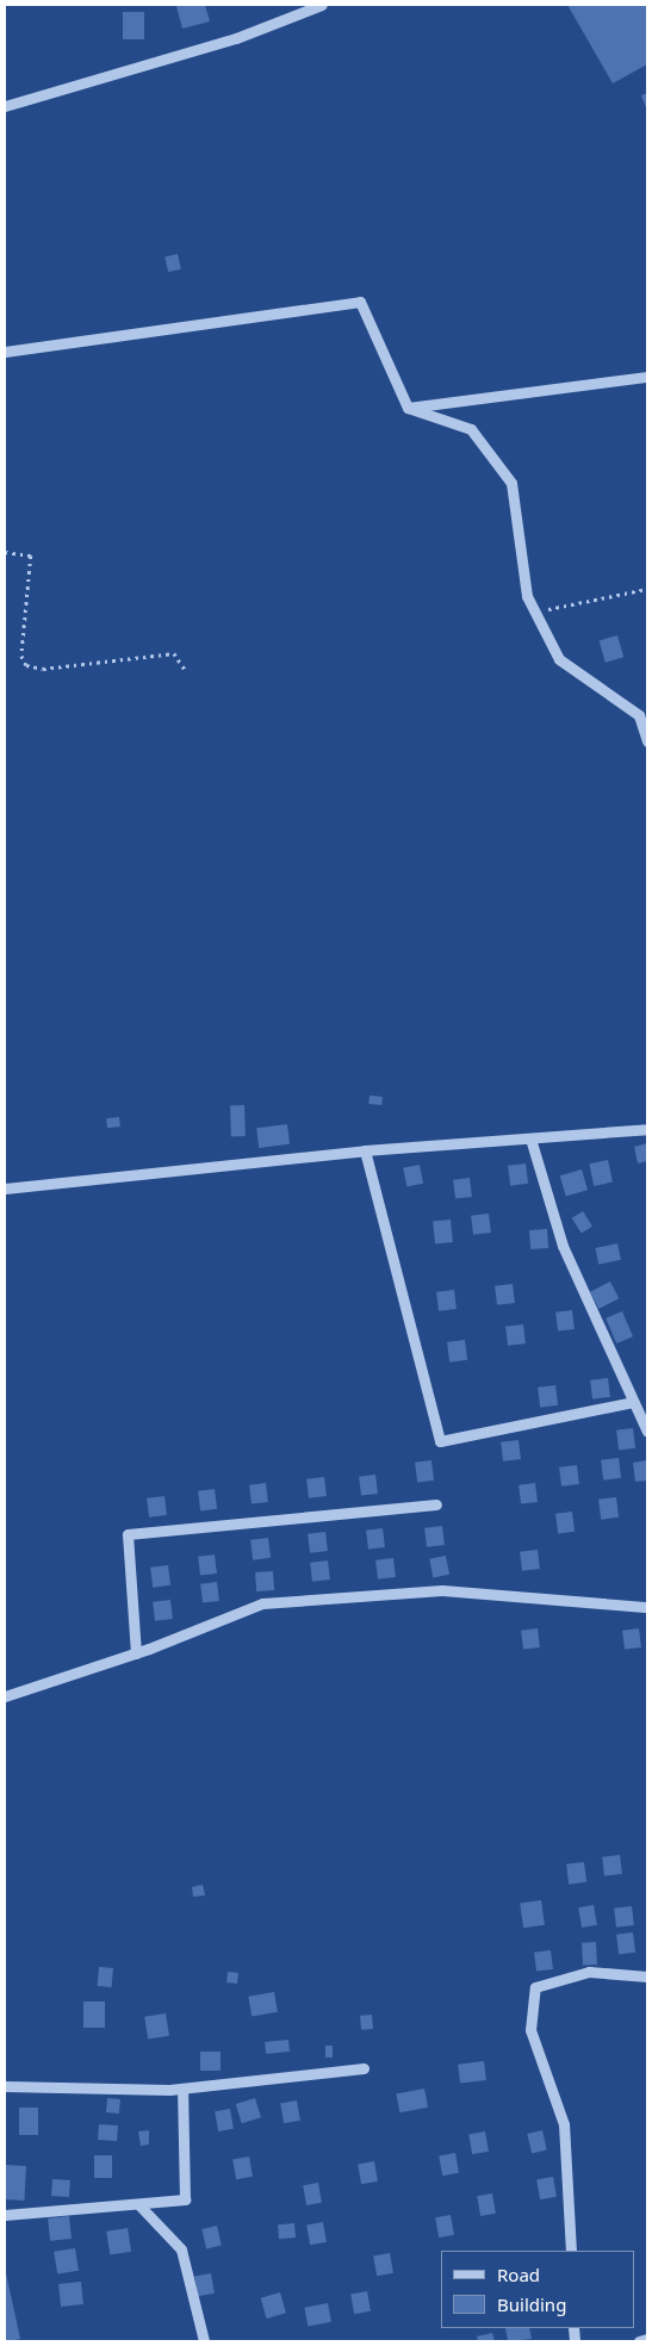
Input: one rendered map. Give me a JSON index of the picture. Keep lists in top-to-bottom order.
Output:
{
  "legend": ["Road", "Building"]
}
